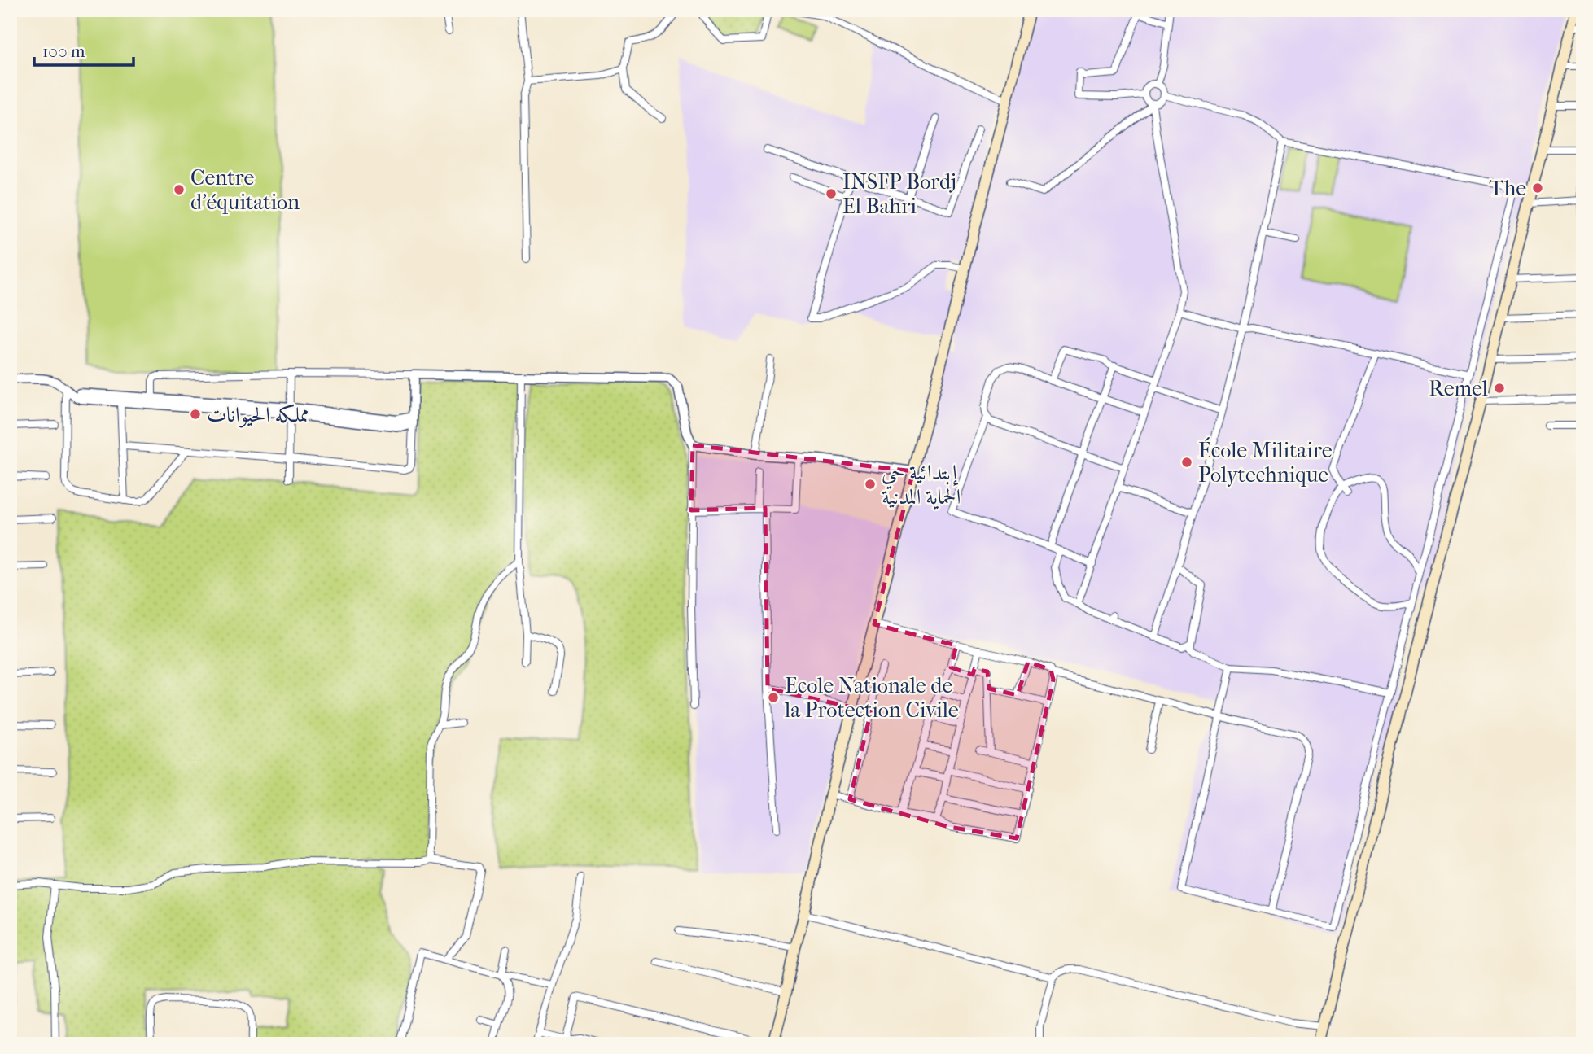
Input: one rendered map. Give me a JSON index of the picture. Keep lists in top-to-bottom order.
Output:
{
  "places": [
    "The",
    "Centre d'équitation",
    "INSFP Bordj El Bahri",
    "Remel",
    "مملكه الحيوانات",
    "École Militaire Polytechnique",
    "إبتدائية حي الحماية المدنية",
    "Ecole Nationale de la Protection Civile"
  ],
  "scale_bar": "100 m"
}
